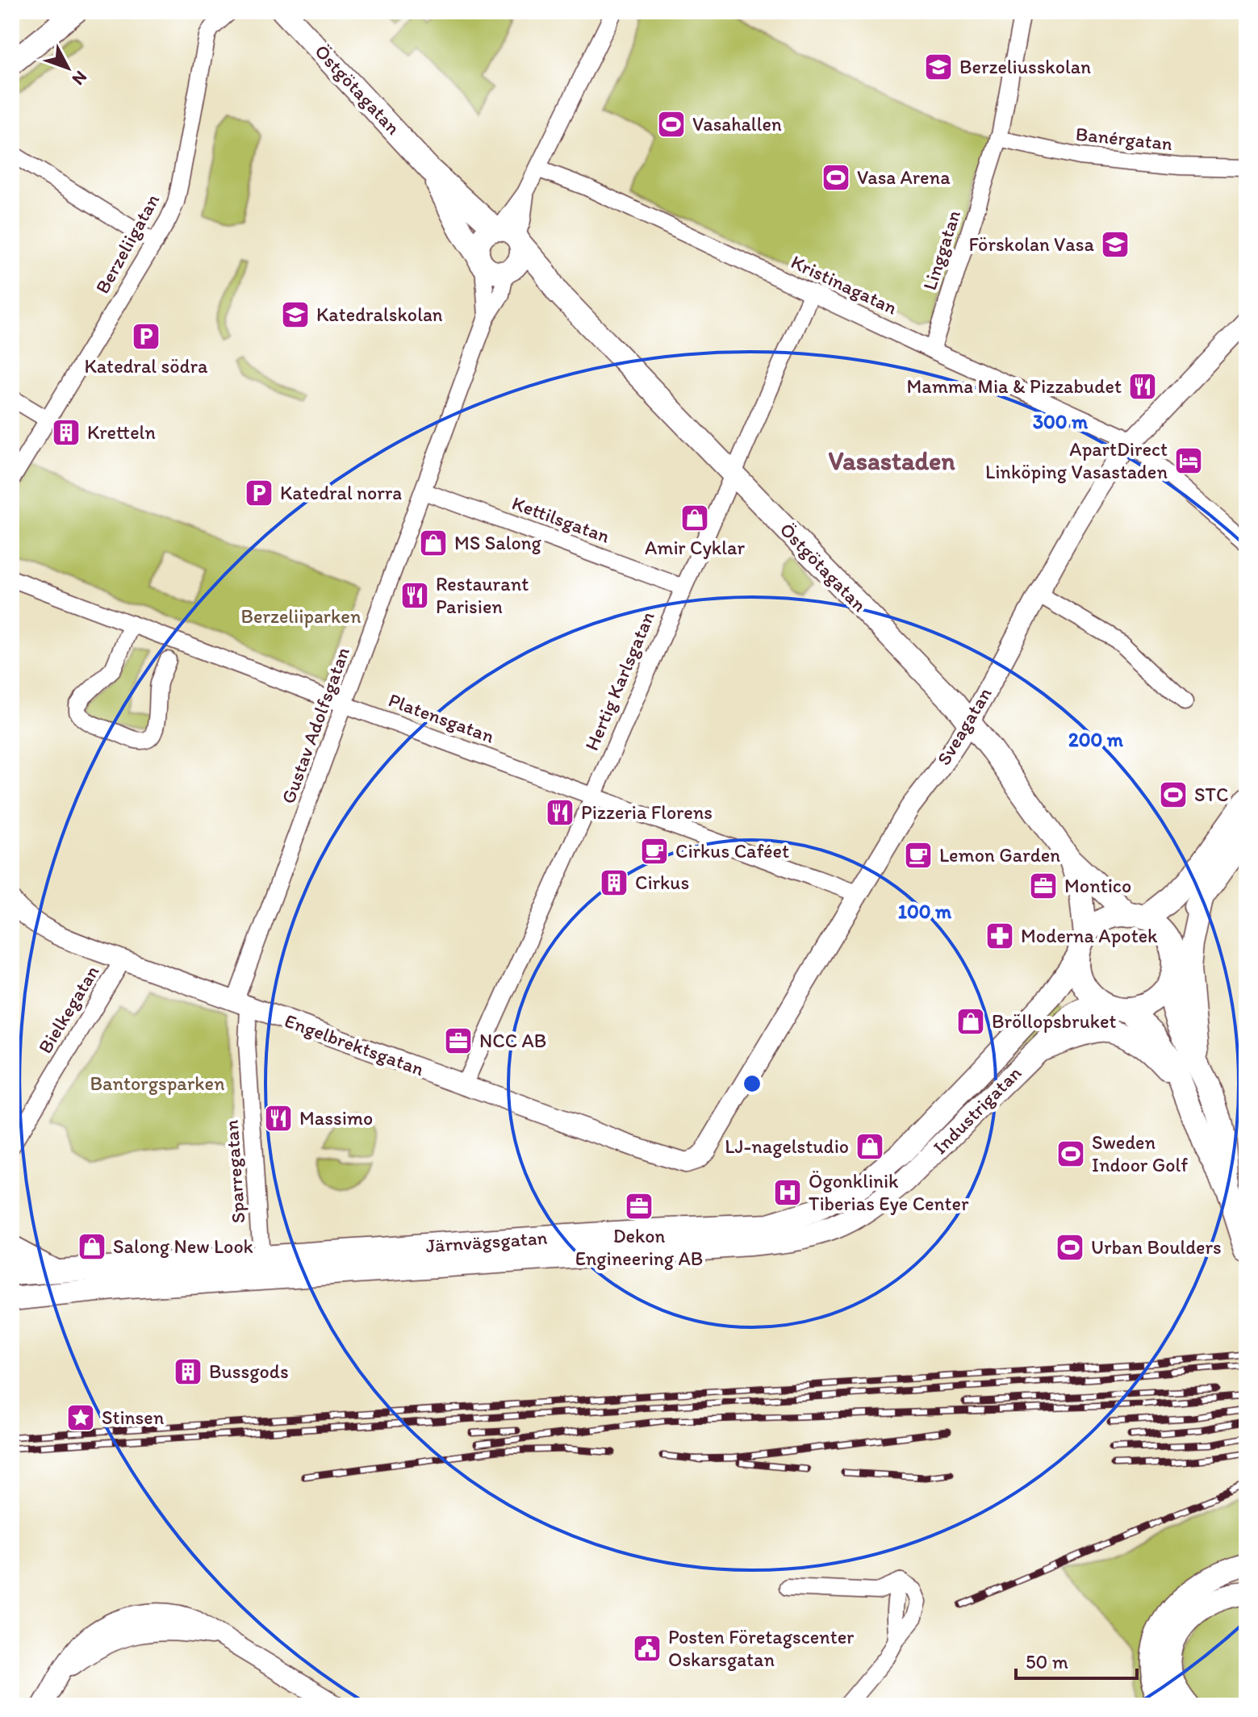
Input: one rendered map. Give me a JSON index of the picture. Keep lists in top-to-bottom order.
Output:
{
  "streets": {
    "main road": ["Östgötagatan", "Industrigatan", "Järnvägsgatan"],
    "street": [
      "Banérgatan",
      "Berzeliigatan",
      "Linggatan",
      "Kristinagatan",
      "Kettilsgatan",
      "Hertig Karlsgatan",
      "Platensgatan",
      "Gustav Adolfsgatan",
      "Sveagatan",
      "Bielkegatan",
      "Engelbrektsgatan",
      "Sparregatan"
    ]
  },
  "crossings": [
    ["Östgötagatan", "Hertig Karlsgatan"],
    ["Östgötagatan", "Gustav Adolfsgatan"],
    ["Östgötagatan", "Sveagatan"],
    ["Östgötagatan", "Industrigatan"],
    ["Banérgatan", "Linggatan"],
    ["Linggatan", "Kristinagatan"],
    ["Kristinagatan", "Hertig Karlsgatan"],
    ["Kristinagatan", "Sveagatan"],
    ["Kettilsgatan", "Hertig Karlsgatan"],
    ["Kettilsgatan", "Gustav Adolfsgatan"],
    ["Hertig Karlsgatan", "Platensgatan"],
    ["Hertig Karlsgatan", "Engelbrektsgatan"],
    ["Platensgatan", "Gustav Adolfsgatan"],
    ["Platensgatan", "Sveagatan"],
    ["Gustav Adolfsgatan", "Engelbrektsgatan"],
    ["Gustav Adolfsgatan", "Sparregatan"],
    ["Sveagatan", "Engelbrektsgatan"],
    ["Bielkegatan", "Engelbrektsgatan"],
    ["Engelbrektsgatan", "Sparregatan"],
    ["Industrigatan", "Järnvägsgatan"],
    ["Sparregatan", "Järnvägsgatan"]
  ],
  "districts": ["Vasastaden"],
  "parks": ["Berzeliiparken", "Bantorgsparken"],
  "places": {
    "school or university": ["Berzeliusskolan", "Förskolan Vasa", "Katedralskolan"],
    "sports": [
      "Vasahallen",
      "Vasa Arena",
      "STC",
      "Sweden Indoor Golf",
      "Urban Boulders"
    ],
    "parking": ["Katedral södra", "Katedral norra"],
    "restaurant": [
      "Mamma Mia & Pizzabudet",
      "Restaurant Parisien",
      "Pizzeria Florens",
      "Massimo"
    ],
    "building": ["Kretteln", "Cirkus", "Bussgods"],
    "hotel": ["ApartDirect Linköping Vasastaden"],
    "shop": [
      "Amir Cyklar",
      "MS Salong",
      "Bröllopsbruket",
      "LJ-nagelstudio",
      "Salong New Look"
    ],
    "cafe": ["Cirkus Caféet", "Lemon Garden"],
    "office": ["Montico", "NCC AB", "Dekon Engineering AB"],
    "pharmacy": ["Moderna Apotek"],
    "hospital": ["Ögonklinik Tiberias Eye Center"],
    "place": ["Stinsen"],
    "public building": ["Posten Företagscenter Oskarsgatan"]
  },
  "scale_bar": "50 m",
  "north": "bottom right",
  "rings": ["300 m", "200 m", "100 m"]
}
